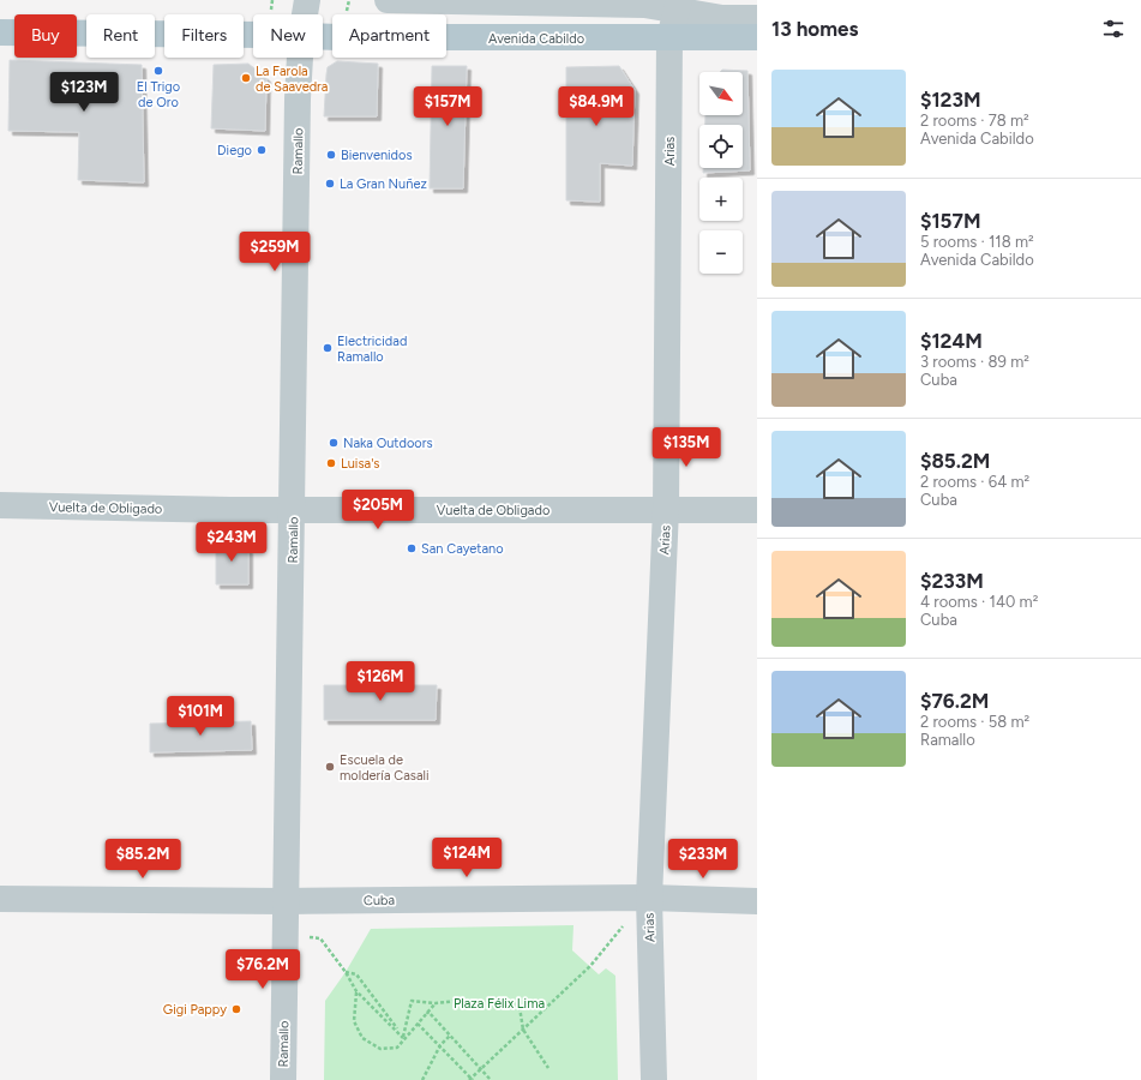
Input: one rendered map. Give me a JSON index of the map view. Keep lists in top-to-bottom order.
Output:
{
  "streets": {
    "main road": ["Avenida Cabildo"],
    "street": [
      "Ramallo",
      "Arias",
      "Vuelta de Obligado",
      "Cuba"
    ]
  },
  "crossings": [
    ["Avenida Cabildo", "Arias"],
    ["Ramallo", "Vuelta de Obligado"],
    ["Ramallo", "Cuba"],
    ["Arias", "Vuelta de Obligado"],
    ["Arias", "Cuba"]
  ],
  "parks": ["Plaza Félix Lima"],
  "places": [
    "El Trigo de Oro",
    "La Farola de Saavedra",
    "Diego",
    "Bienvenidos",
    "La Gran Nuñez",
    "Electricidad Ramallo",
    "Naka Outdoors",
    "Luisa's",
    "San Cayetano",
    "Escuela de moldería Casali",
    "Gigi Pappy"
  ],
  "north": "bottom right",
  "page": {
    "heading": "13 homes",
    "chip": [
      "Buy",
      "Rent",
      "Filters",
      "New",
      "Apartment"
    ],
    "list": [
      {
        "name": "$123M",
        "note": "2 rooms · 78 m² · Avenida Cabildo"
      },
      {
        "name": "$157M",
        "note": "5 rooms · 118 m² · Avenida Cabildo"
      },
      {
        "name": "$124M",
        "note": "3 rooms · 89 m² · Cuba"
      },
      {
        "name": "$85.2M",
        "note": "2 rooms · 64 m² · Cuba"
      },
      {
        "name": "$233M",
        "note": "4 rooms · 140 m² · Cuba"
      },
      {
        "name": "$76.2M",
        "note": "2 rooms · 58 m² · Ramallo"
      }
    ],
    "map_buttons": ["+", "−"],
    "price": [
      "$123M",
      "$157M",
      "$84.9M",
      "$259M",
      "$135M",
      "$205M",
      "$243M",
      "$126M",
      "$101M",
      "$124M",
      "$85.2M",
      "$233M",
      "$76.2M"
    ]
  }
}
